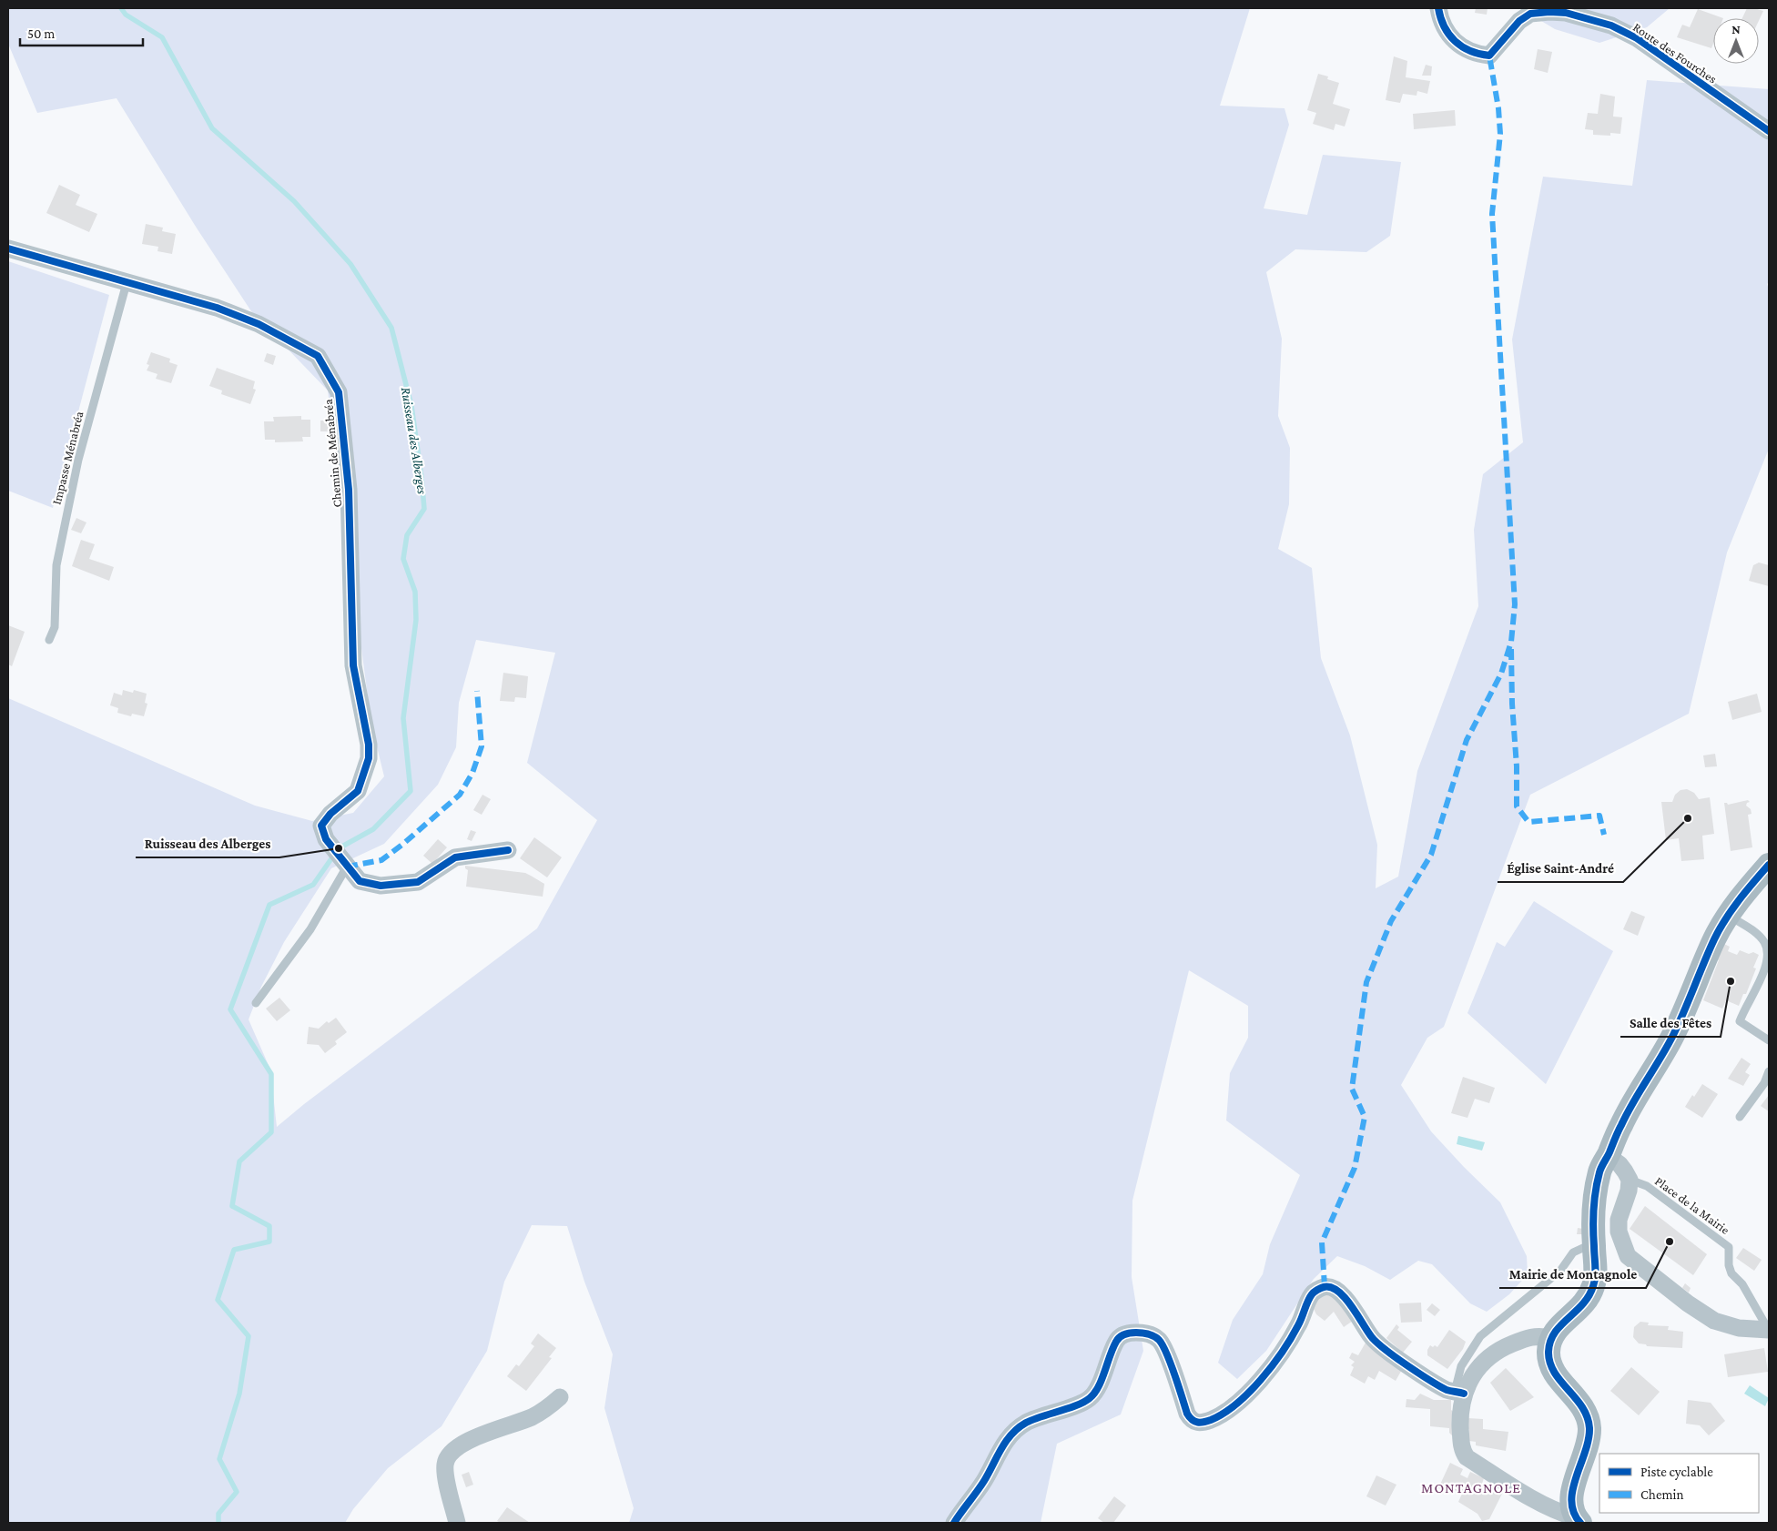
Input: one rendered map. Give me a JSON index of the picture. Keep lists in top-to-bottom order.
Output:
{
  "streets": {
    "street": ["Route des Fourches", "Chemin de Ménabréa"],
    "lane": ["Impasse Ménabréa", "Place de la Mairie"]
  },
  "crossings": [
    ["Chemin de Ménabréa", "Impasse Ménabréa"]
  ],
  "districts": ["MONTAGNOLE"],
  "water": ["Ruisseau des Alberges"],
  "places": [
    "Église Saint-André",
    "Ruisseau des Alberges",
    "Salle des Fêtes",
    "Mairie de Montagnole"
  ],
  "legend": ["Piste cyclable", "Chemin"],
  "scale_bar": "50 m",
  "north": "top"
}
